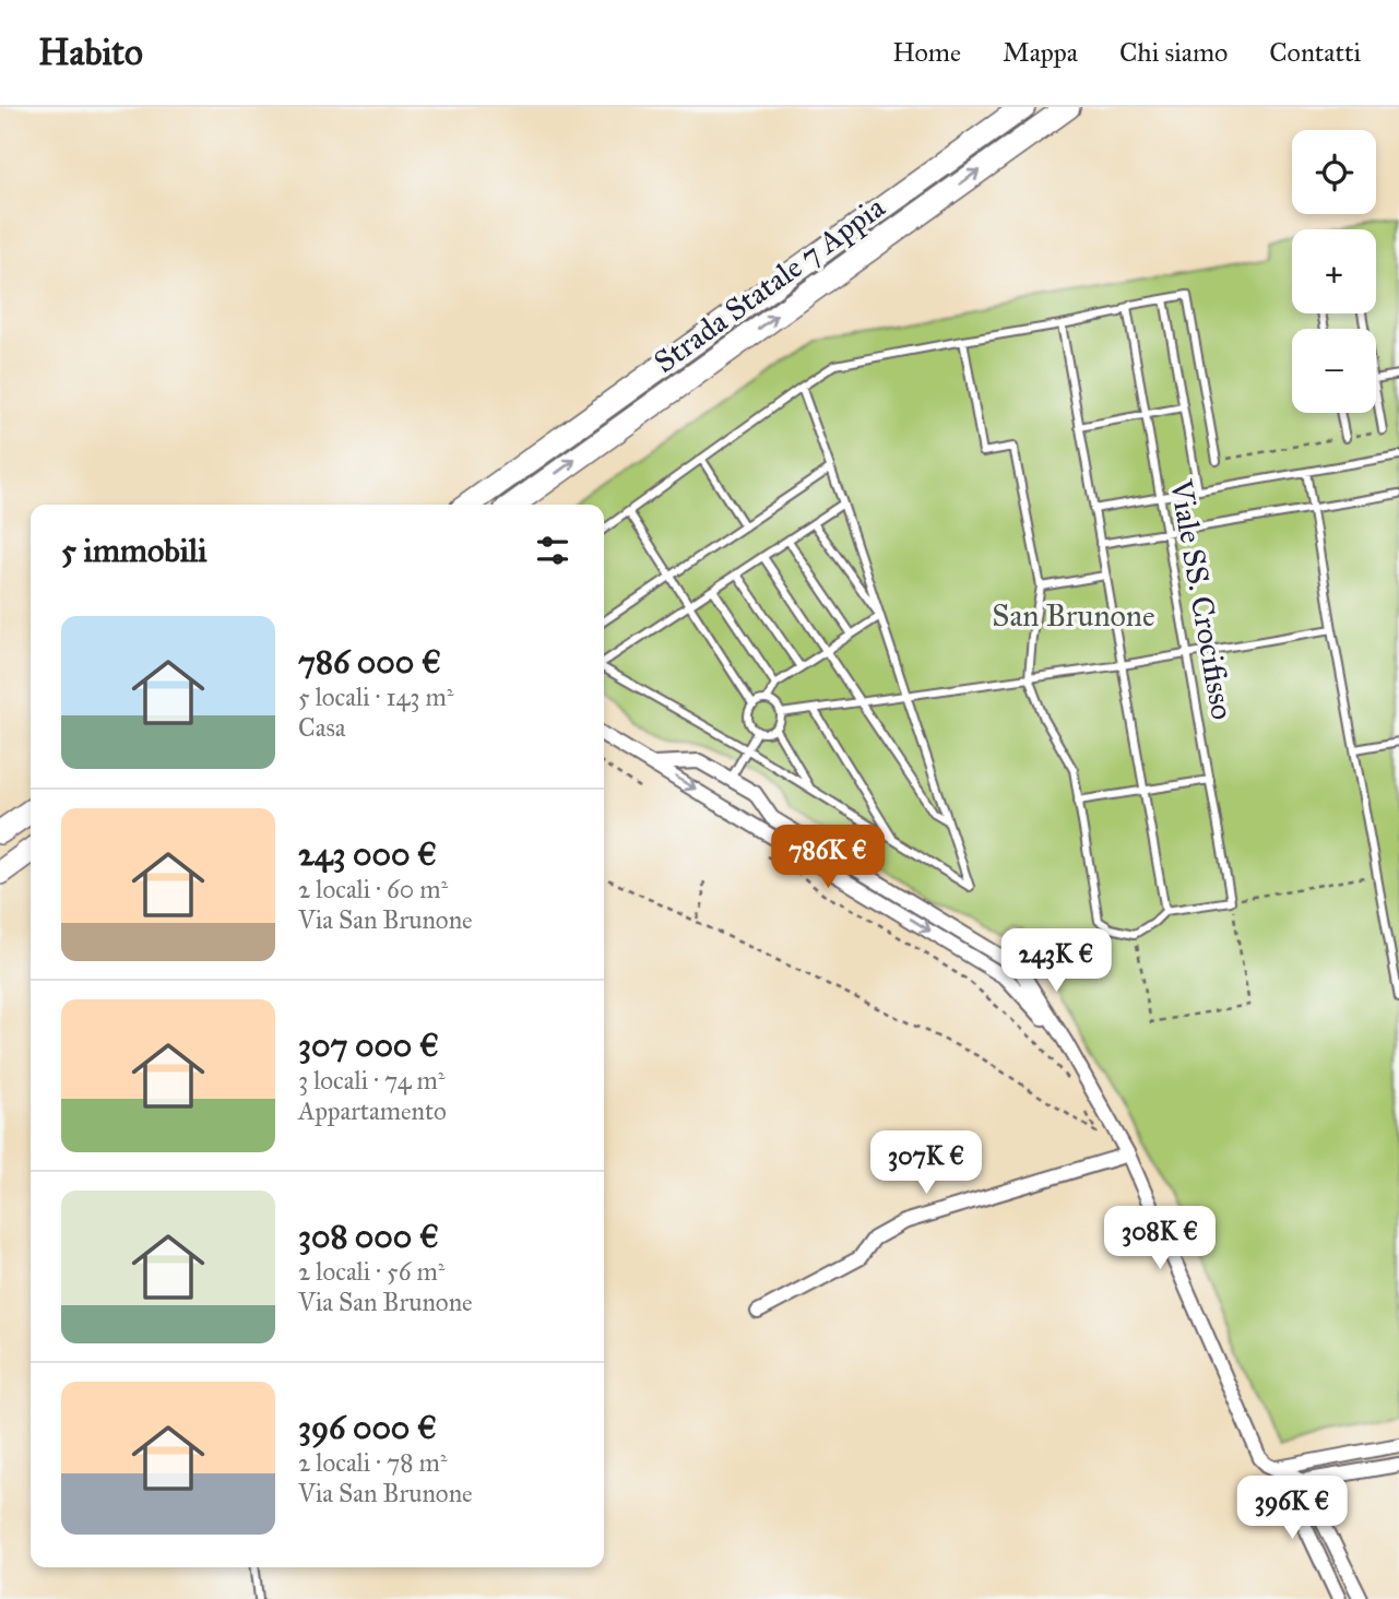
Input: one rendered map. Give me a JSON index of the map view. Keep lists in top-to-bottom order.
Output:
{
  "streets": {
    "highway": ["Strada Statale 7 Appia"],
    "lane": ["Viale SS. Crocifisso"]
  },
  "parks": ["San Brunone"],
  "page": {
    "header": "Habito",
    "nav": [
      "Home",
      "Mappa",
      "Chi siamo",
      "Contatti"
    ],
    "map_buttons": ["+", "−"],
    "heading": "5 immobili",
    "list": [
      {
        "name": "786 000 €",
        "note": "5 locali · 143 m² · Casa"
      },
      {
        "name": "243 000 €",
        "note": "2 locali · 60 m² · Via San Brunone"
      },
      {
        "name": "307 000 €",
        "note": "3 locali · 74 m² · Appartamento"
      },
      {
        "name": "308 000 €",
        "note": "2 locali · 56 m² · Via San Brunone"
      },
      {
        "name": "396 000 €",
        "note": "2 locali · 78 m² · Via San Brunone"
      }
    ],
    "price": [
      "786K €",
      "243K €",
      "307K €",
      "308K €",
      "396K €"
    ]
  }
}
